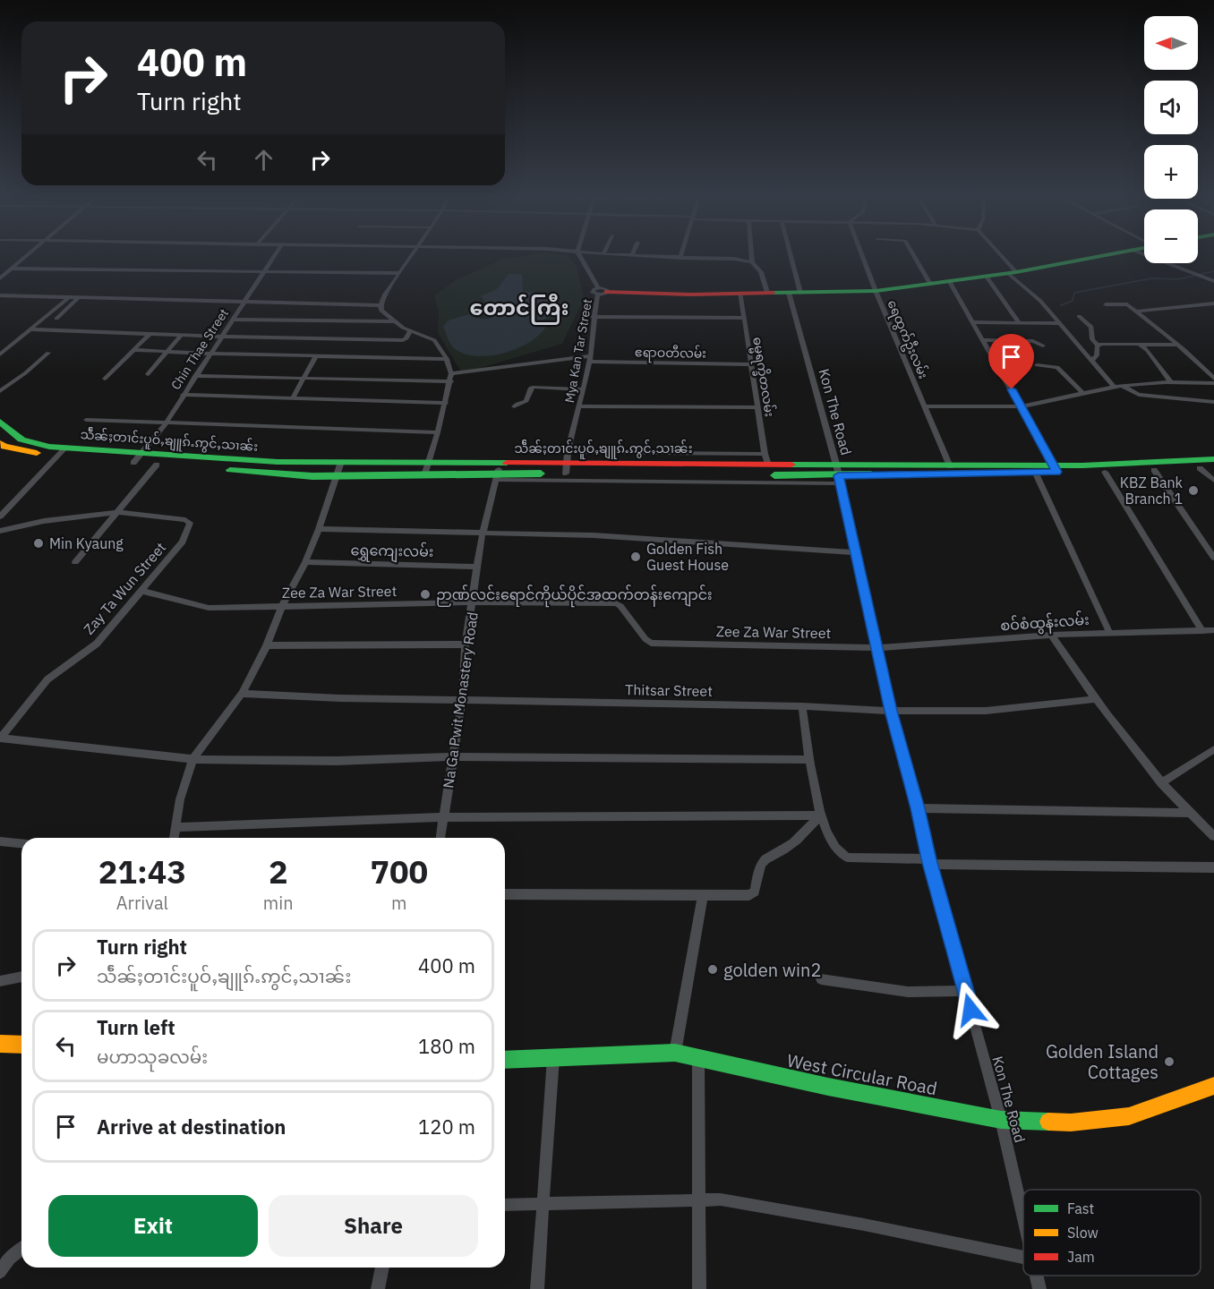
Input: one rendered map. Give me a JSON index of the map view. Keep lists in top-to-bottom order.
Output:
{
  "streets": {
    "main road": ["သဵႅၼ်ႈတၢင်းပူဝ်ႇၶျူၵ်ႉဢွင်ႇသၢၼ်း", "West Circular Road"],
    "street": [
      "ရေထွက်ဦးလမ်း",
      "Chin Thae Street",
      "Mya Kan Tar Street",
      "ဧရာဝတီလမ်း",
      "ဓမ္မရက္ခိတလမ်း",
      "Kon The Road",
      "ရွှေကျေးလမ်း",
      "Zay Ta Wun Street",
      "Zee Za War Street",
      "စဝ်စံထွန်းလမ်း",
      "Thitsar Street",
      "Na Ga Pwit Monastery Road"
    ]
  },
  "crossings": [
    ["ရေထွက်ဦးလမ်း", "သဵႅၼ်ႈတၢင်းပူဝ်ႇၶျူၵ်ႉဢွင်ႇသၢၼ်း"],
    ["Chin Thae Street", "သဵႅၼ်ႈတၢင်းပူဝ်ႇၶျူၵ်ႉဢွင်ႇသၢၼ်း"],
    ["Mya Kan Tar Street", "ဧရာဝတီလမ်း"],
    ["Mya Kan Tar Street", "သဵႅၼ်ႈတၢင်းပူဝ်ႇၶျူၵ်ႉဢွင်ႇသၢၼ်း"],
    ["ဧရာဝတီလမ်း", "ဓမ္မရက္ခိတလမ်း"],
    ["ဓမ္မရက္ခိတလမ်း", "သဵႅၼ်ႈတၢင်းပူဝ်ႇၶျူၵ်ႉဢွင်ႇသၢၼ်း"],
    ["Kon The Road", "သဵႅၼ်ႈတၢင်းပူဝ်ႇၶျူၵ်ႉဢွင်ႇသၢၼ်း"],
    ["Kon The Road", "Zee Za War Street"],
    ["Kon The Road", "စဝ်စံထွန်းလမ်း"],
    ["Kon The Road", "Thitsar Street"],
    ["Kon The Road", "West Circular Road"],
    ["သဵႅၼ်ႈတၢင်းပူဝ်ႇၶျူၵ်ႉဢွင်ႇသၢၼ်း", "Na Ga Pwit Monastery Road"],
    ["ရွှေကျေးလမ်း", "Na Ga Pwit Monastery Road"],
    ["Zay Ta Wun Street", "Zee Za War Street"],
    ["Zee Za War Street", "စဝ်စံထွန်းလမ်း"],
    ["Zee Za War Street", "Na Ga Pwit Monastery Road"],
    ["Thitsar Street", "Na Ga Pwit Monastery Road"]
  ],
  "districts": ["တောင်ကြီး"],
  "places": [
    "KBZ Bank Branch 1",
    "Min Kyaung",
    "Golden Fish Guest House",
    "ဉာဏ်လင်းရောင်ကိုယ်ပိုင်အထက်တန်း‌ကျောင်း",
    "golden win2",
    "Golden Island Cottages"
  ],
  "legend": ["Fast", "Slow", "Jam"],
  "north": "left",
  "page": {
    "map_buttons": ["+", "−"],
    "turn": ["400 m", "Turn right"],
    "eta": [
      "21:43",
      "Arrival",
      "2",
      "min",
      "700",
      "m"
    ],
    "list": [
      {
        "name": "Turn right",
        "note": "သဵႅၼ်ႈတၢင်းပူဝ်ႇၶျူၵ်ႉဢွင်ႇသၢၼ်း",
        "value": "400 m"
      },
      {
        "name": "Turn left",
        "note": "မဟာသုခလမ်း",
        "value": "180 m"
      },
      {
        "name": "Arrive at destination",
        "value": "120 m"
      }
    ],
    "buttons": ["Exit", "Share"]
  }
}
